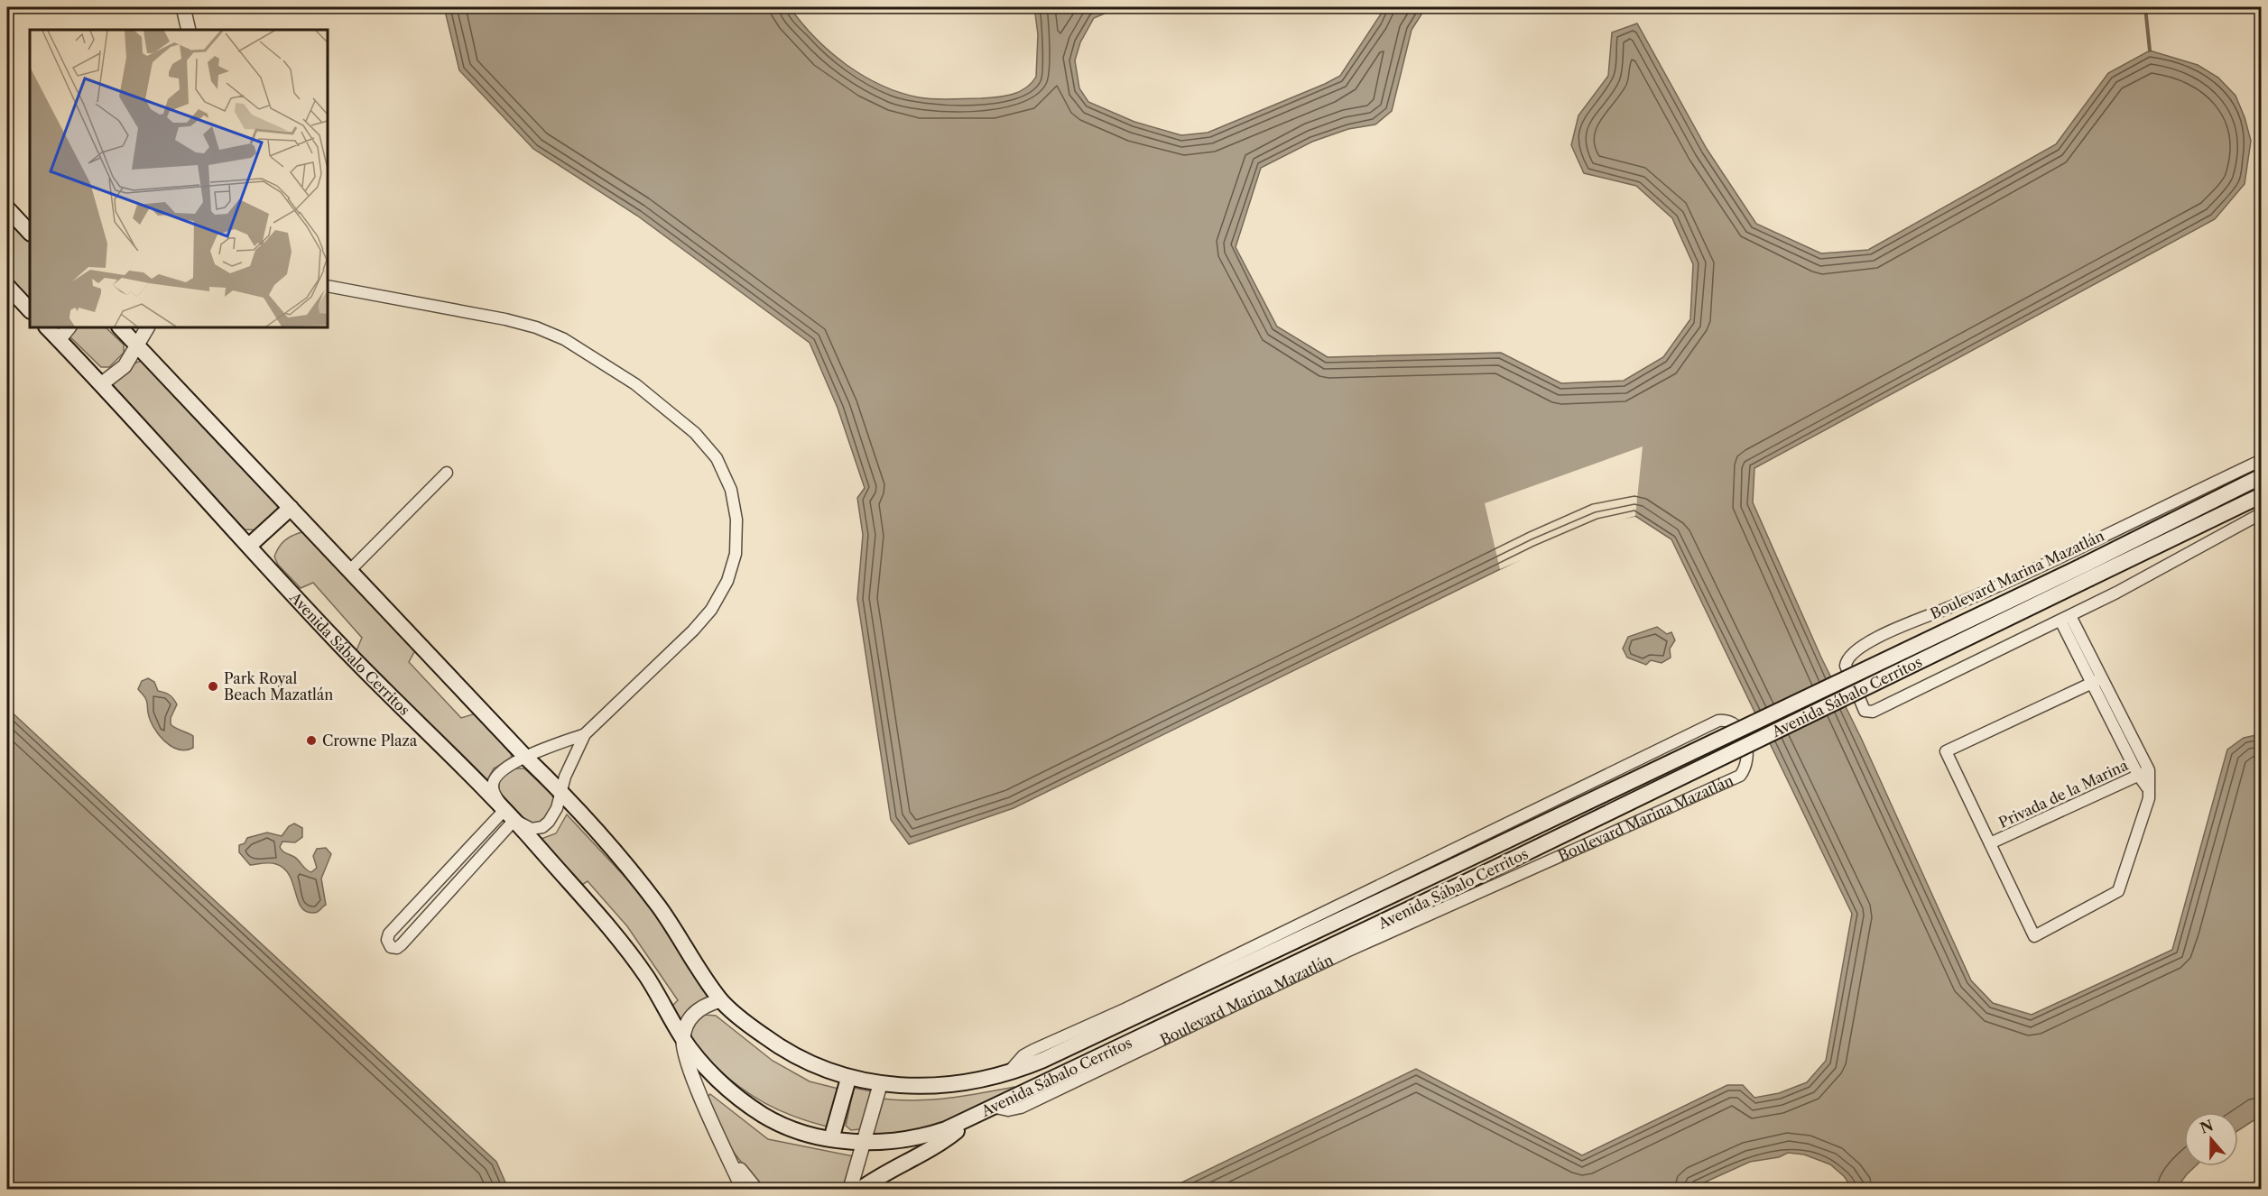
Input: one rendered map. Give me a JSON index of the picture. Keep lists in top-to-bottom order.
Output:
{
  "streets": {
    "main road": ["Boulevard Marina Mazatlán", "Avenida Sábalo Cerritos"],
    "street": ["Privada de la Marina"]
  },
  "crossings": [
    ["Boulevard Marina Mazatlán", "Avenida Sábalo Cerritos"]
  ],
  "places": ["Park Royal Beach Mazatlán", "Crowne Plaza"],
  "north": "top"
}
